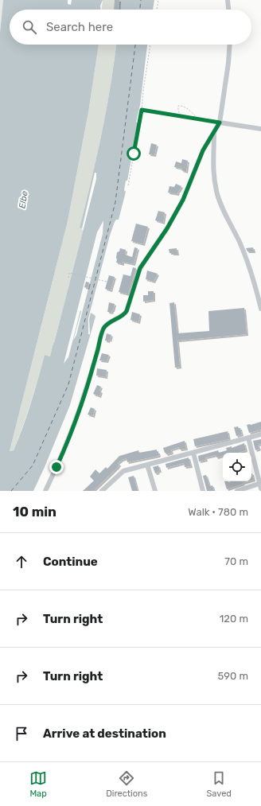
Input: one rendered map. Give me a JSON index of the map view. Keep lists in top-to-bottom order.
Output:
{
  "water": ["Elbe"],
  "page": {
    "search": "Search here",
    "heading": ["10 min", "Walk · 780 m"],
    "list": [
      ["Continue", "70 m"],
      ["Turn right", "120 m"],
      ["Turn right", "590 m"],
      "Arrive at destination"
    ],
    "nav": ["Map", "Directions", "Saved"]
  }
}
